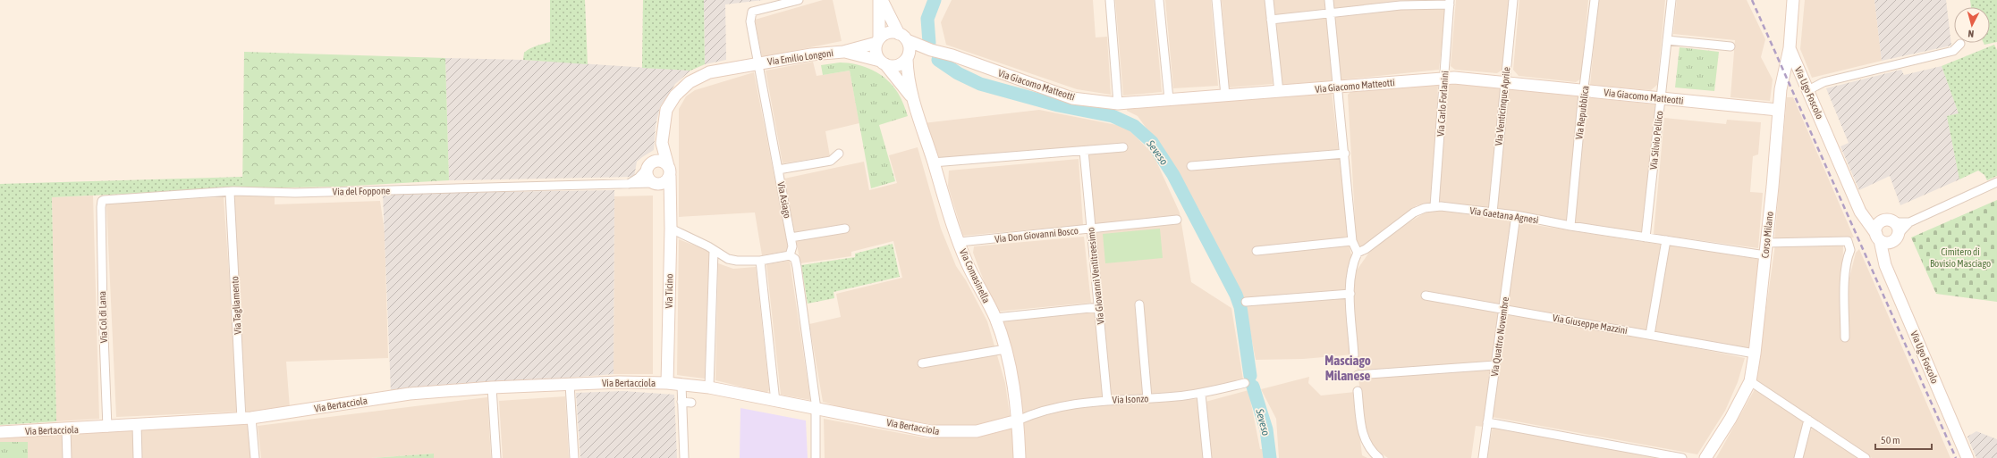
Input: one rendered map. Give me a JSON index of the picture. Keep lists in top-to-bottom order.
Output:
{
  "streets": {
    "street": [
      "Via Emilio Longoni",
      "Via Giacomo Matteotti",
      "Via Ugo Foscolo",
      "Via Carlo Forlanini",
      "Via Venticinque Aprile",
      "Via Repubblica",
      "Via Silvio Pellico",
      "Via del Foppone",
      "Via Asiago",
      "Via Gaetana Agnesi",
      "Via Don Giovanni Bosco",
      "Corso Milano",
      "Via Comasinella",
      "Via Giovanni Ventitreesimo",
      "Via Ticino",
      "Via Tagliamento",
      "Via Col di Lana",
      "Via Giuseppe Mazzini",
      "Via Quattro Novembre",
      "Via Bertacciola",
      "Via Isonzo"
    ]
  },
  "crossings": [
    ["Via Emilio Longoni", "Via Giacomo Matteotti"],
    ["Via Emilio Longoni", "Via Asiago"],
    ["Via Emilio Longoni", "Via Comasinella"],
    ["Via Emilio Longoni", "Via Ticino"],
    ["Via Giacomo Matteotti", "Via Carlo Forlanini"],
    ["Via Giacomo Matteotti", "Via Venticinque Aprile"],
    ["Via Giacomo Matteotti", "Via Repubblica"],
    ["Via Giacomo Matteotti", "Via Silvio Pellico"],
    ["Via Giacomo Matteotti", "Corso Milano"],
    ["Via Giacomo Matteotti", "Via Comasinella"],
    ["Via Ugo Foscolo", "Corso Milano"],
    ["Via Carlo Forlanini", "Via Gaetana Agnesi"],
    ["Via Venticinque Aprile", "Via Gaetana Agnesi"],
    ["Via Repubblica", "Via Gaetana Agnesi"],
    ["Via Silvio Pellico", "Via Gaetana Agnesi"],
    ["Via del Foppone", "Via Ticino"],
    ["Via del Foppone", "Via Tagliamento"],
    ["Via del Foppone", "Via Col di Lana"],
    ["Via Asiago", "Via Ticino"],
    ["Via Gaetana Agnesi", "Corso Milano"],
    ["Via Gaetana Agnesi", "Via Quattro Novembre"],
    ["Via Don Giovanni Bosco", "Via Comasinella"],
    ["Via Don Giovanni Bosco", "Via Giovanni Ventitreesimo"],
    ["Corso Milano", "Via Giuseppe Mazzini"],
    ["Via Comasinella", "Via Bertacciola"],
    ["Via Comasinella", "Via Isonzo"],
    ["Via Giovanni Ventitreesimo", "Via Isonzo"],
    ["Via Ticino", "Via Bertacciola"],
    ["Via Tagliamento", "Via Bertacciola"],
    ["Via Col di Lana", "Via Bertacciola"],
    ["Via Giuseppe Mazzini", "Via Quattro Novembre"],
    ["Via Bertacciola", "Via Isonzo"]
  ],
  "districts": ["Masciago Milanese"],
  "water": ["Seveso"],
  "parks": ["Cimitero di Bovisio Masciago"],
  "scale_bar": "50 m",
  "north": "bottom"
}
